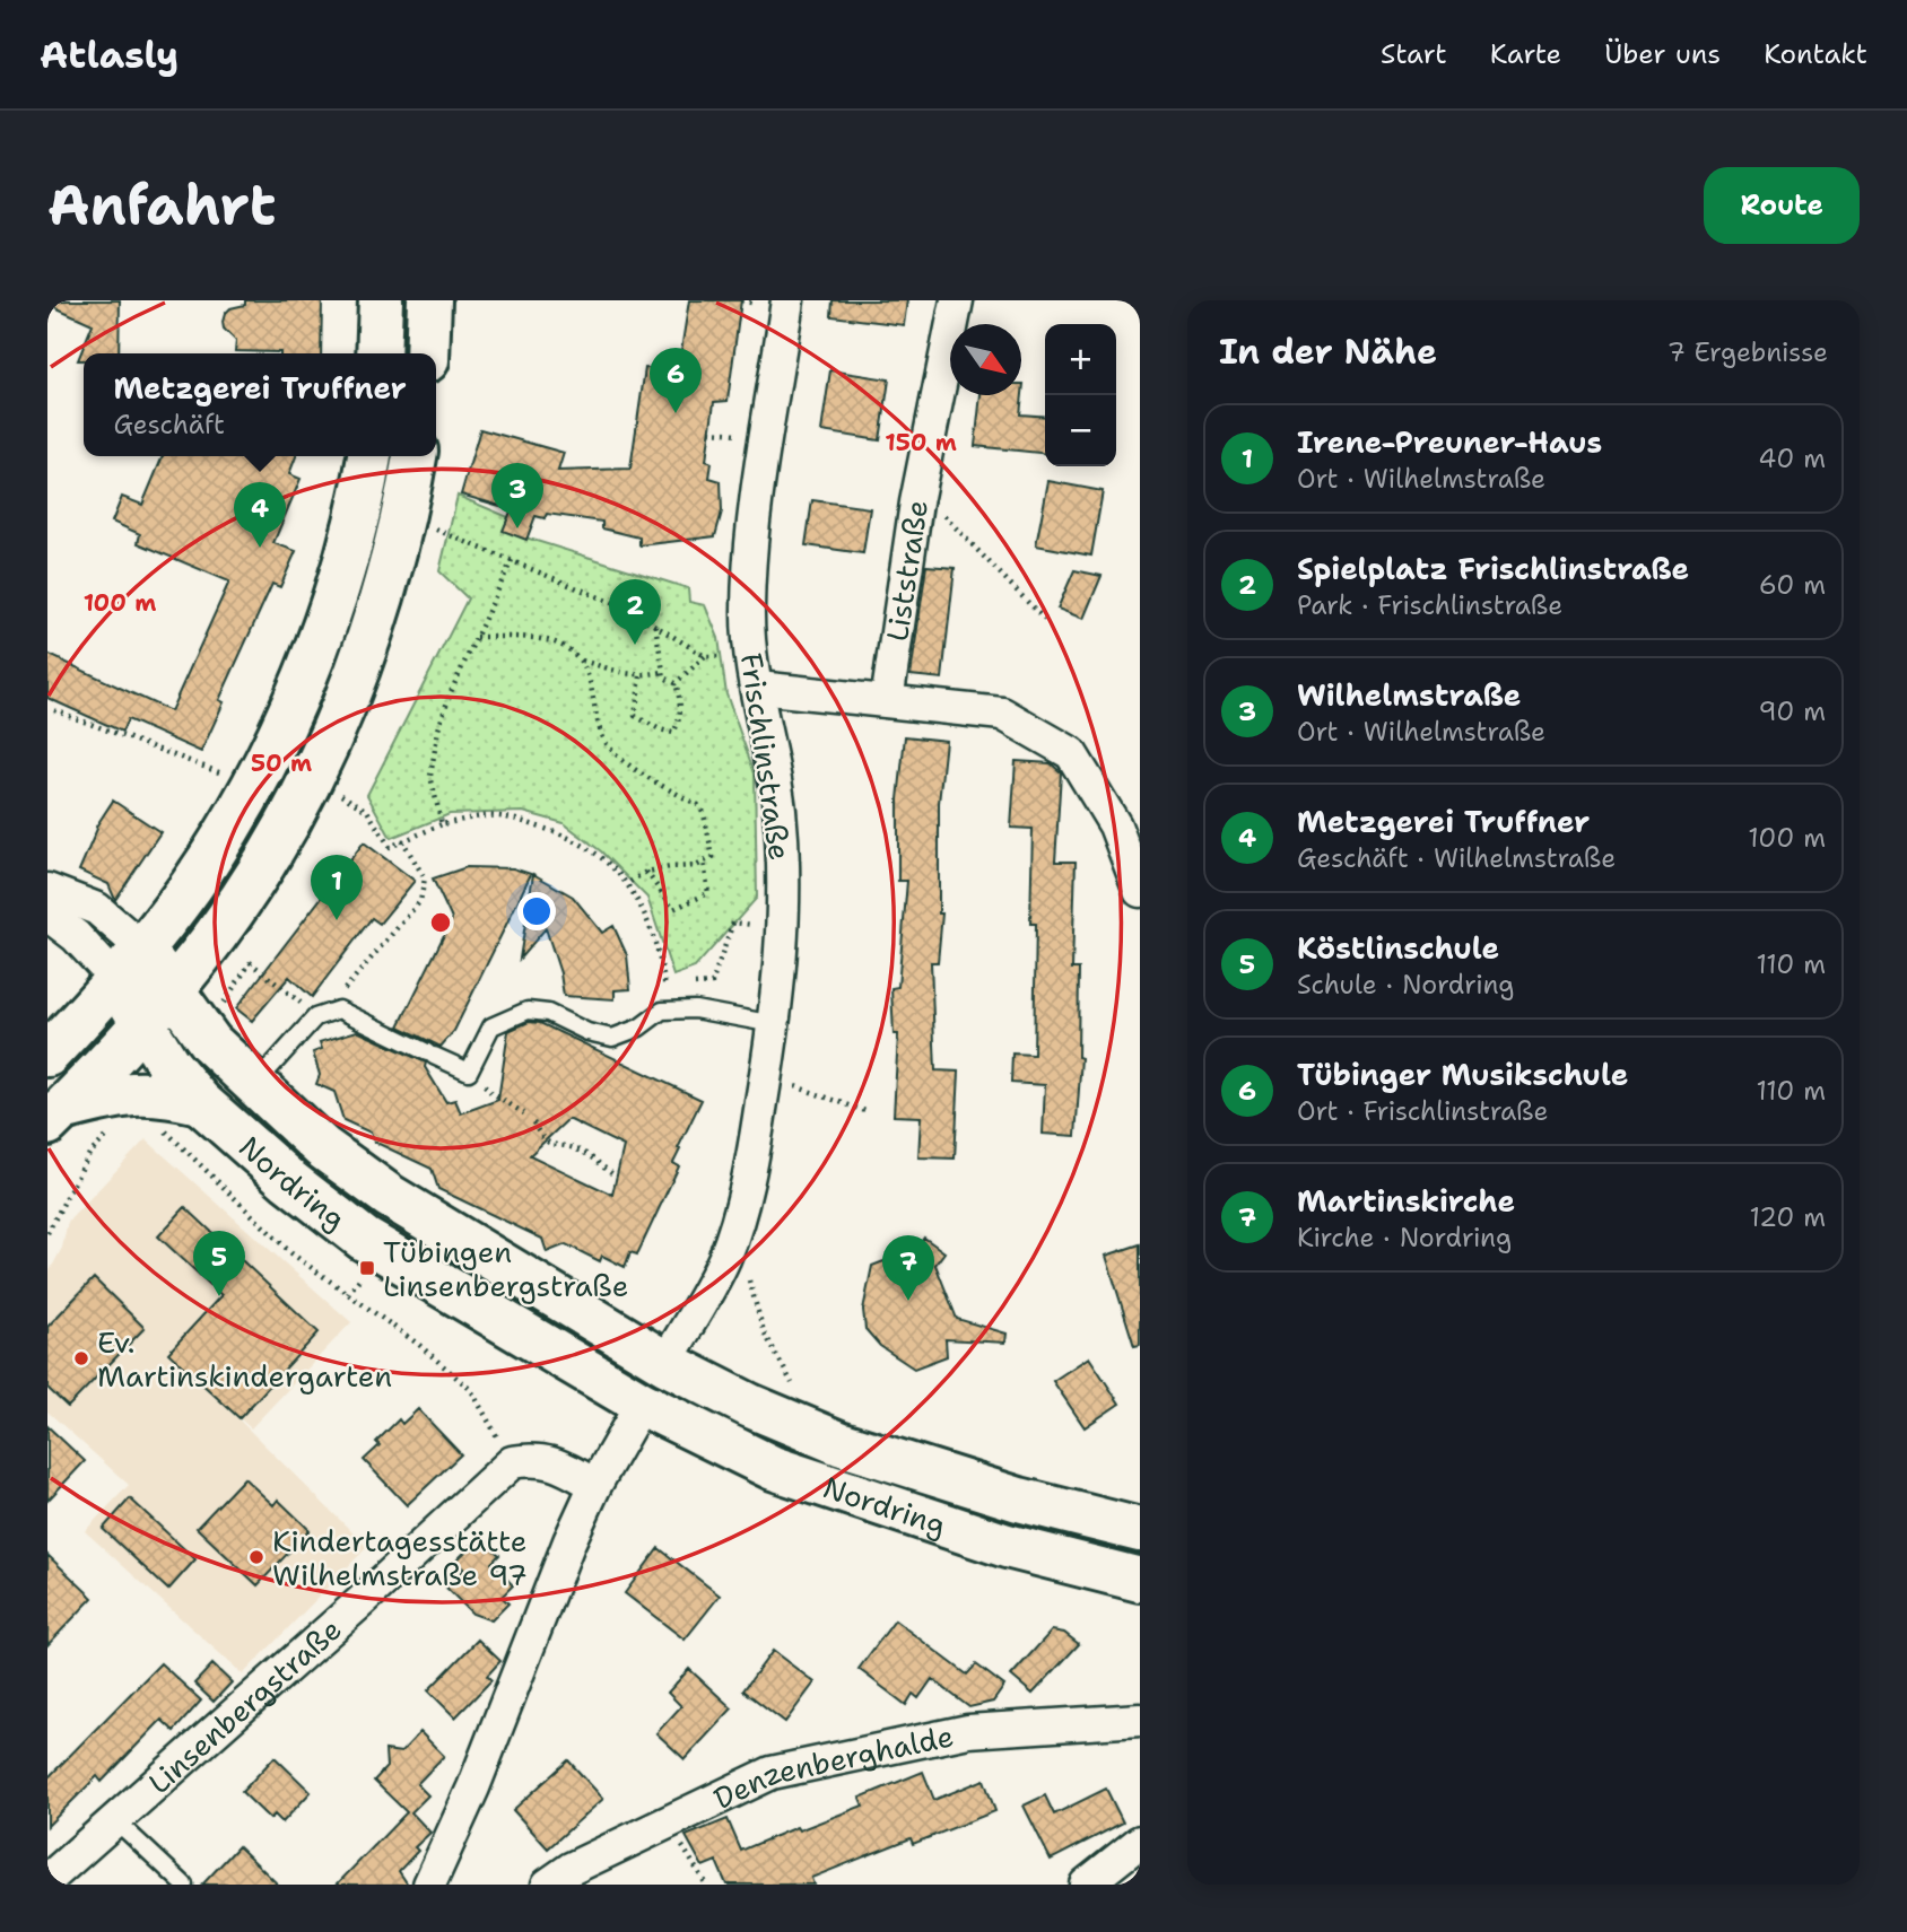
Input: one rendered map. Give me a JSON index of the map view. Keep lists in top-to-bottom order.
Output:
{
  "streets": {
    "street": [
      "Liststraße",
      "Frischlinstraße",
      "Nordring",
      "Linsenbergstraße",
      "Denzenberghalde"
    ]
  },
  "crossings": [
    ["Frischlinstraße", "Nordring"]
  ],
  "places": {
    "transit": ["Tübingen Linsenbergstraße"],
    "other": ["Ev. Martinskindergarten", "Kindertagesstätte Wilhelmstraße 97"]
  },
  "north": "bottom right",
  "page": {
    "header": "Atlasly",
    "nav": [
      "Start",
      "Karte",
      "Über uns",
      "Kontakt"
    ],
    "buttons": "Route",
    "title": "Anfahrt",
    "heading": ["In der Nähe", "7 Ergebnisse"],
    "map_buttons": ["+", "−"],
    "pins": [
      "6",
      "3",
      "4",
      "2",
      "1",
      "5",
      "7"
    ],
    "popup": ["Metzgerei Truffner", "Geschäft"],
    "list": [
      {
        "mark": "1",
        "name": "Irene-Preuner-Haus",
        "note": "Ort · Wilhelmstraße",
        "value": "40 m"
      },
      {
        "mark": "2",
        "name": "Spielplatz Frischlinstraße",
        "note": "Park · Frischlinstraße",
        "value": "60 m"
      },
      {
        "mark": "3",
        "name": "Wilhelmstraße",
        "note": "Ort · Wilhelmstraße",
        "value": "90 m"
      },
      {
        "mark": "4",
        "name": "Metzgerei Truffner",
        "note": "Geschäft · Wilhelmstraße",
        "value": "100 m"
      },
      {
        "mark": "5",
        "name": "Köstlinschule",
        "note": "Schule · Nordring",
        "value": "110 m"
      },
      {
        "mark": "6",
        "name": "Tübinger Musikschule",
        "note": "Ort · Frischlinstraße",
        "value": "110 m"
      },
      {
        "mark": "7",
        "name": "Martinskirche",
        "note": "Kirche · Nordring",
        "value": "120 m"
      }
    ]
  },
  "rings": ["150 m", "100 m", "50 m"]
}
